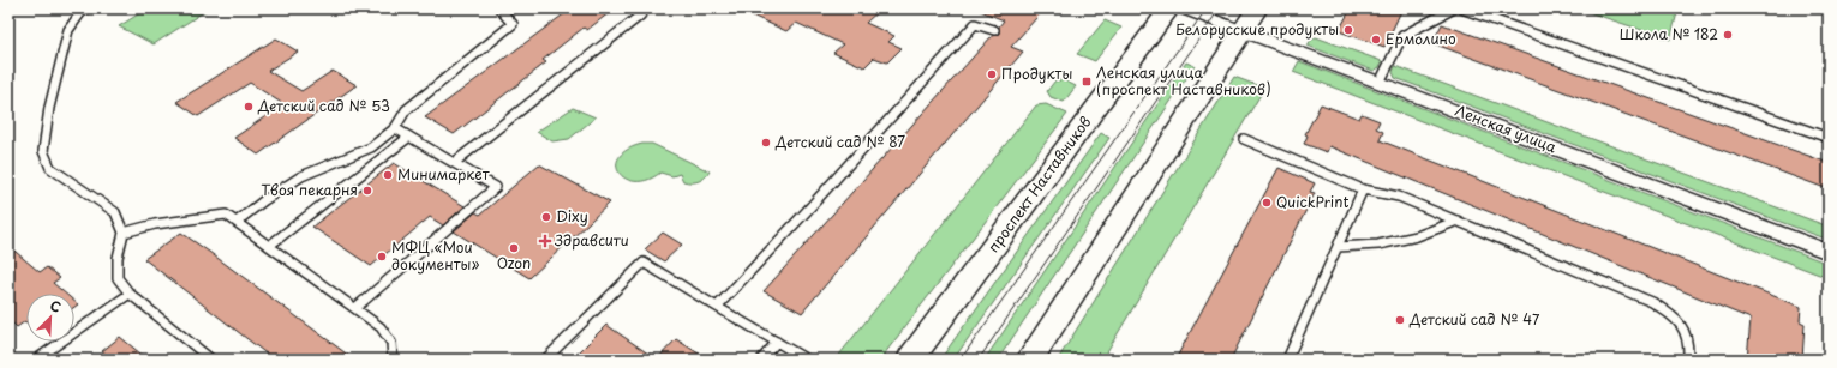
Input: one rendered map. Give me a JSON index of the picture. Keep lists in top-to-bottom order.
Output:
{
  "streets": {
    "main road": ["проспект Наставников"],
    "street": ["Ленская улица"]
  },
  "places": {
    "other": [
      "Белорусские продукты",
      "Школа № 182",
      "Ермолино",
      "Продукты",
      "Детский сад № 53",
      "Детский сад № 87",
      "Минимаркет",
      "Твоя пекарня",
      "QuickPrint",
      "Dixy",
      "Ozon",
      "МФЦ «Мои документы»",
      "Детский сад № 47"
    ],
    "transit": ["Ленская улица (проспект Наставников)"],
    "health": ["Здравсити"]
  },
  "north": "top right"
}
